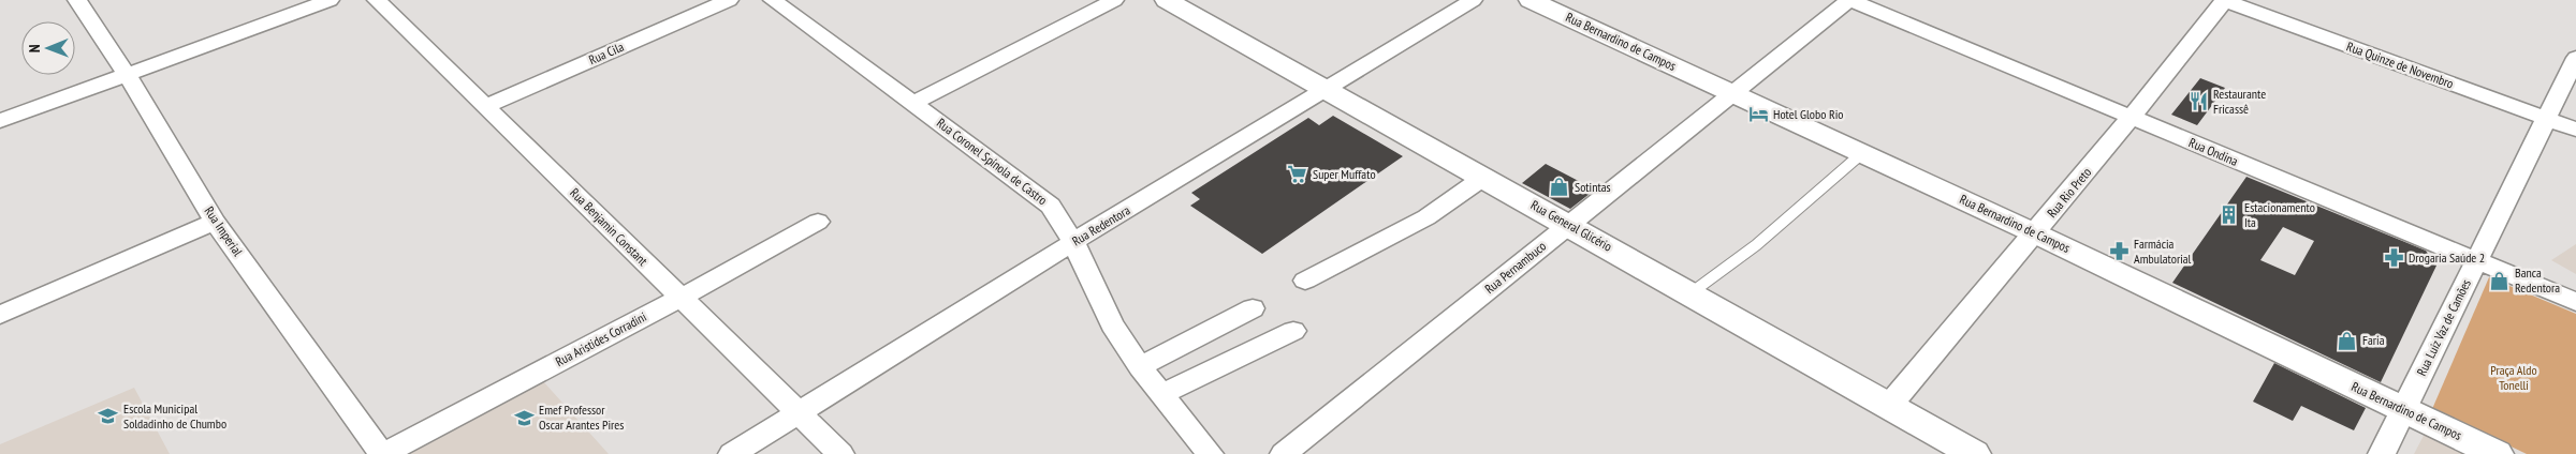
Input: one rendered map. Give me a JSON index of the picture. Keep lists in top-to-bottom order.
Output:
{
  "streets": {
    "street": [
      "Rua Bernardino de Campos",
      "Rua Cila",
      "Rua Quinze de Novembro",
      "Rua Ondina",
      "Rua Coronel Spínola de Castro",
      "Rua Rio Preto",
      "Rua Redentora",
      "Rua General Glicério",
      "Rua Benjamin Constant",
      "Rua Imperial",
      "Rua Pernambuco",
      "Rua Luiz Vaz de Camões",
      "Rua Aristides Corradini"
    ]
  },
  "crossings": [
    ["Rua Bernardino de Campos", "Rua Rio Preto"],
    ["Rua Bernardino de Campos", "Rua Pernambuco"],
    ["Rua Bernardino de Campos", "Rua Luiz Vaz de Camões"],
    ["Rua Cila", "Rua Benjamin Constant"],
    ["Rua Quinze de Novembro", "Rua Rio Preto"],
    ["Rua Quinze de Novembro", "Rua Luiz Vaz de Camões"],
    ["Rua Ondina", "Rua Rio Preto"],
    ["Rua Ondina", "Rua Pernambuco"],
    ["Rua Ondina", "Rua Luiz Vaz de Camões"],
    ["Rua Coronel Spínola de Castro", "Rua Redentora"],
    ["Rua Rio Preto", "Rua General Glicério"],
    ["Rua Redentora", "Rua General Glicério"],
    ["Rua Redentora", "Rua Benjamin Constant"],
    ["Rua General Glicério", "Rua Pernambuco"],
    ["Rua Benjamin Constant", "Rua Aristides Corradini"],
    ["Rua Imperial", "Rua Aristides Corradini"]
  ],
  "parks": ["Praça Aldo Tonelli"],
  "places": {
    "restaurant": ["Restaurante Fricassê"],
    "hotel": ["Hotel Globo Rio"],
    "supermarket": ["Super Muffato"],
    "shop": ["Sotintas", "Banca Redentora", "Faria"],
    "building": ["Estacionamento Ita"],
    "pharmacy": ["Farmácia Ambulatorial", "Drogaria Saúde 2"],
    "school or university": ["Escola Municipal Soldadinho de Chumbo", "Emef Professor Oscar Arantes Pires"]
  },
  "north": "left"
}
